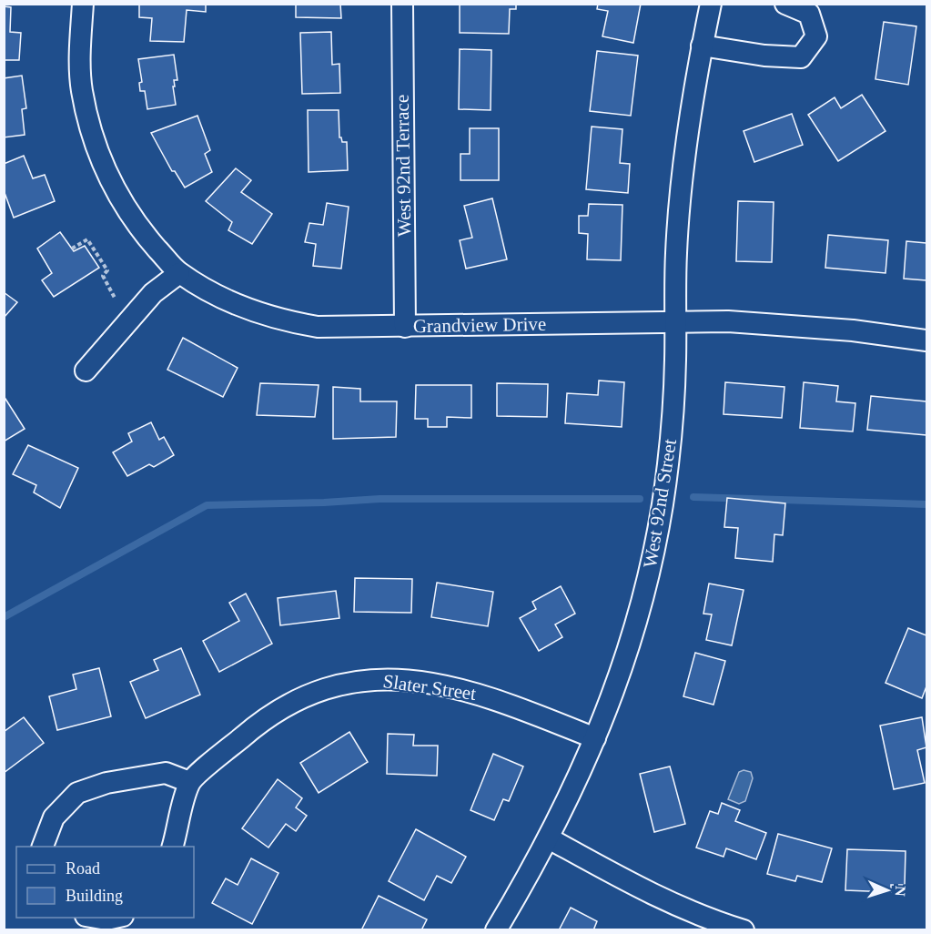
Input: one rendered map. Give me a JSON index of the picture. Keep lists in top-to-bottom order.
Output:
{
  "streets": {
    "street": [
      "West 92nd Terrace",
      "Grandview Drive",
      "West 92nd Street",
      "Slater Street"
    ]
  },
  "crossings": [
    ["West 92nd Terrace", "Grandview Drive"],
    ["Grandview Drive", "West 92nd Street"],
    ["West 92nd Street", "Slater Street"]
  ],
  "legend": ["Road", "Building"],
  "north": "right"
}
